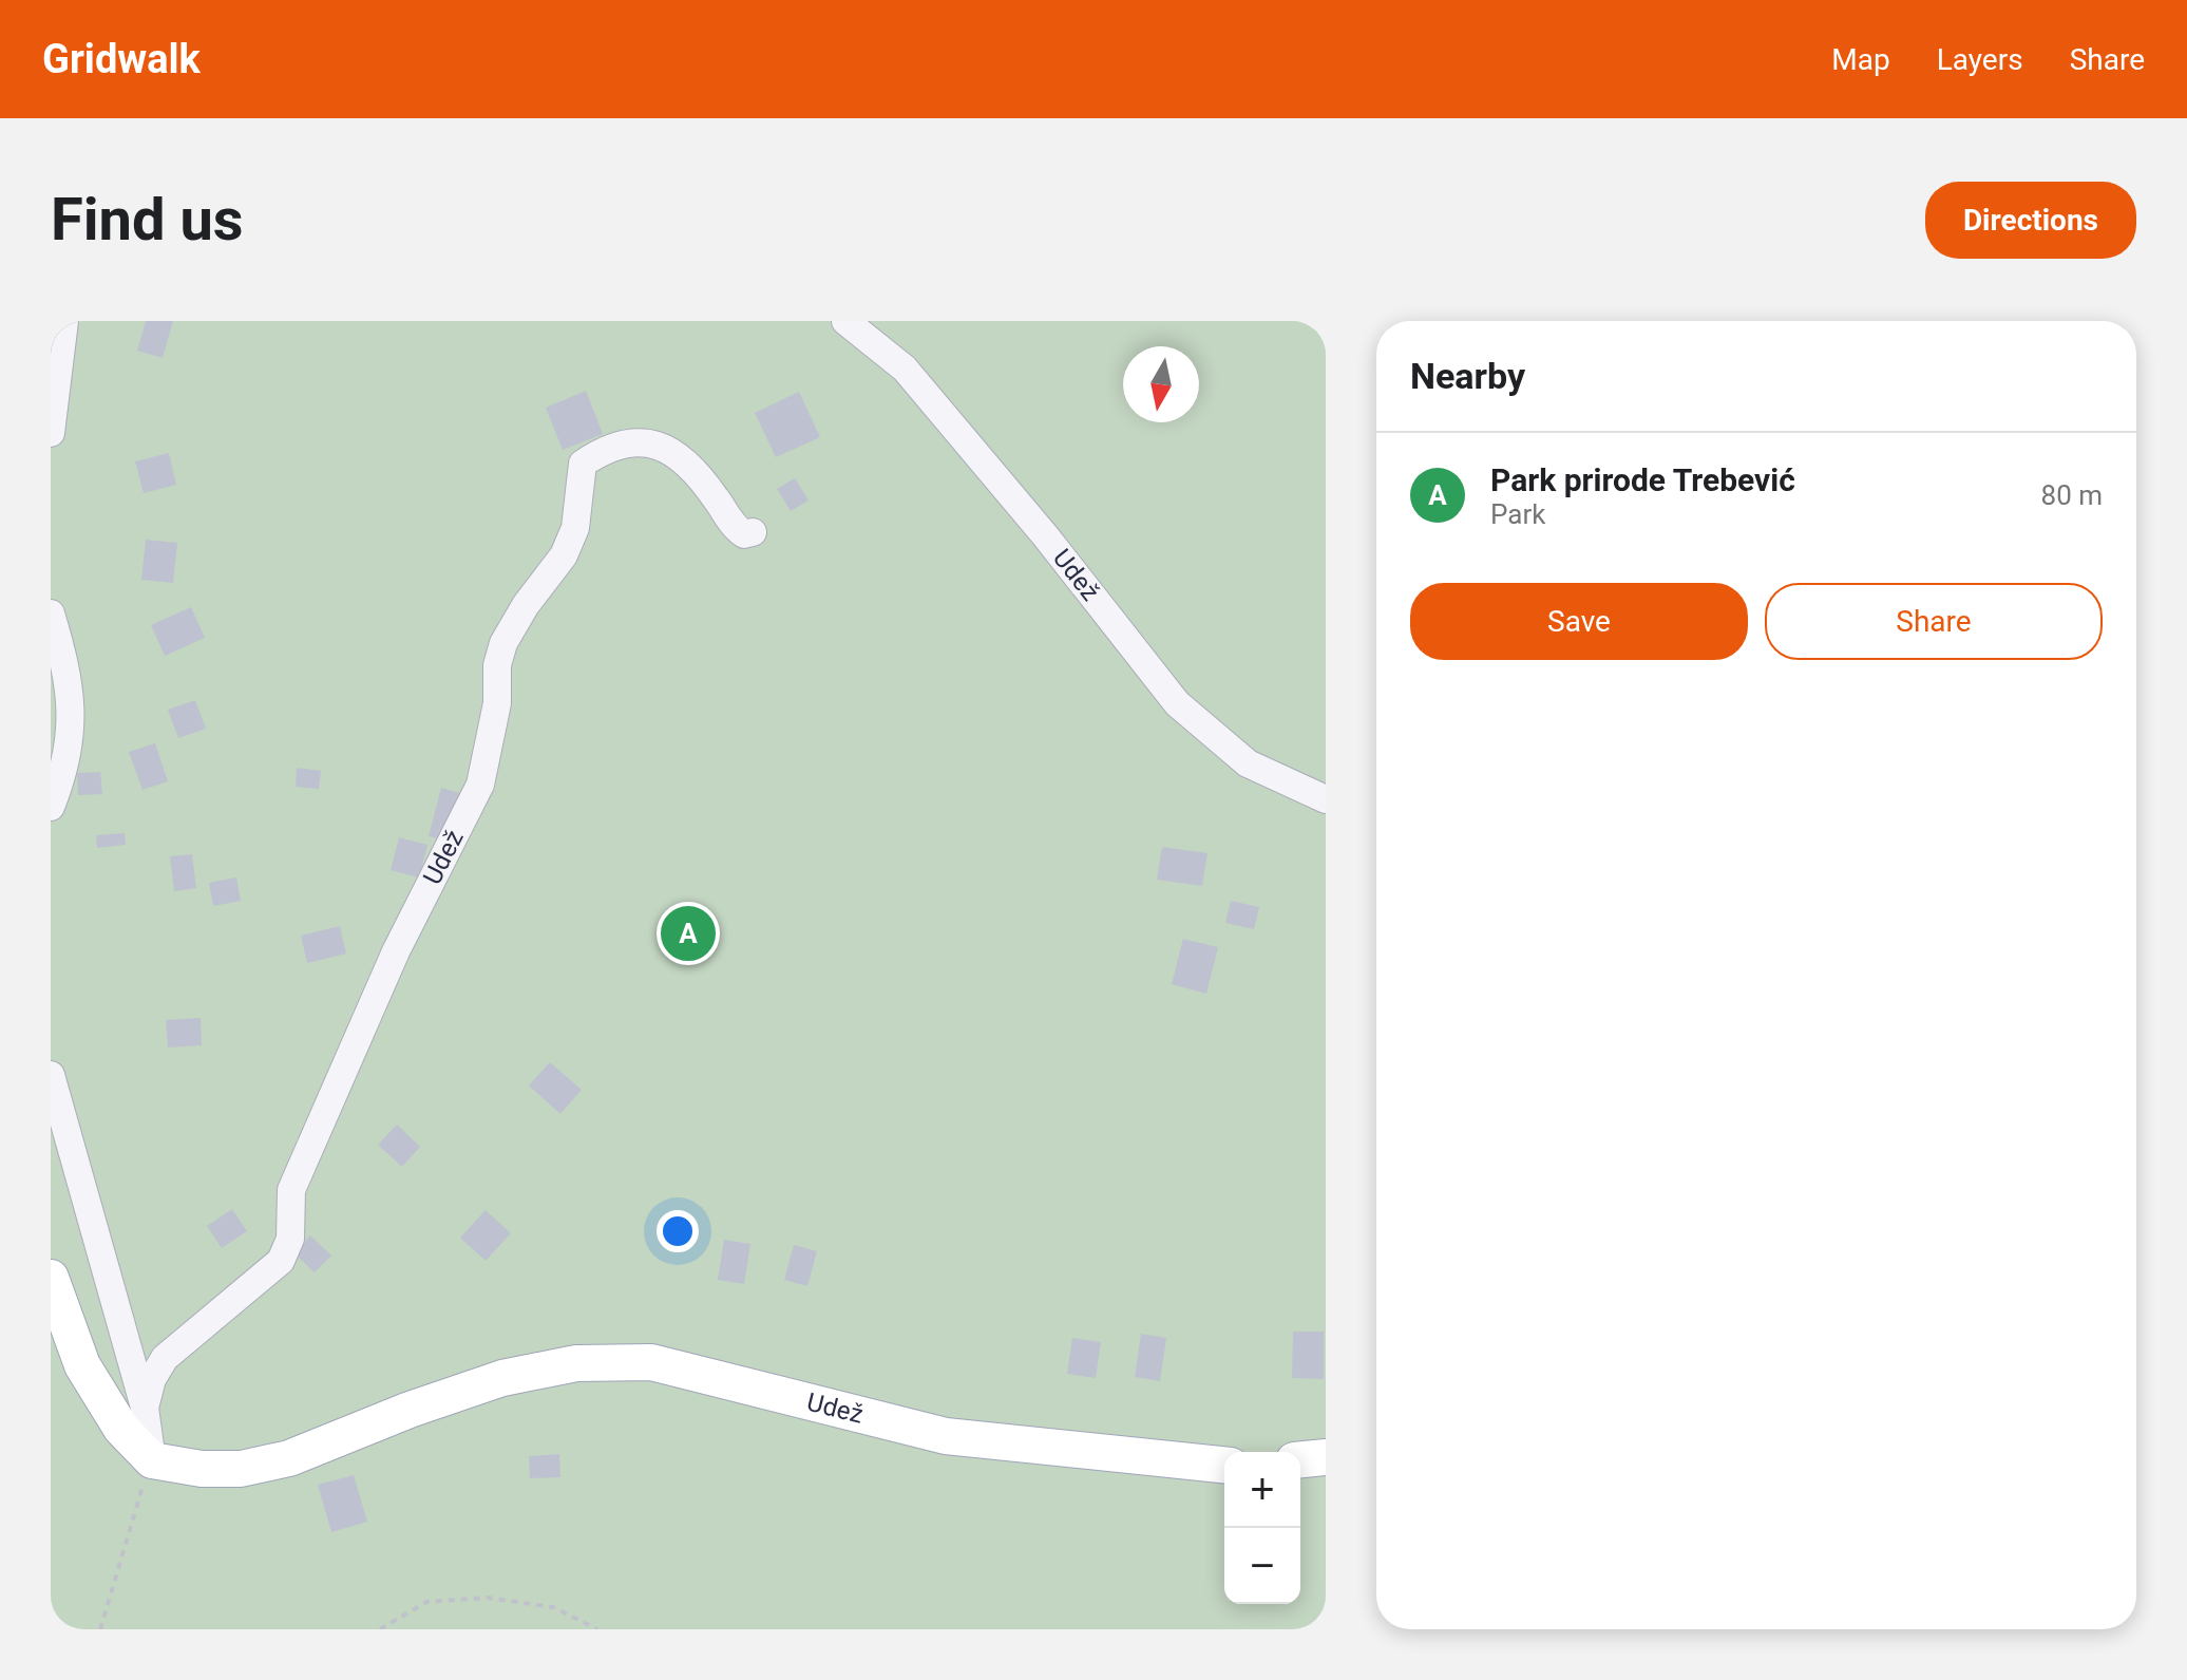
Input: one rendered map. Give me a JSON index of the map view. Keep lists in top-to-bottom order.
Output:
{
  "streets": {
    "main road": ["Udež"]
  },
  "north": "bottom",
  "page": {
    "header": "Gridwalk",
    "nav": ["Map", "Layers", "Share"],
    "buttons": [
      "Directions",
      ["Save", "Share"]
    ],
    "title": "Find us",
    "heading": "Nearby",
    "list": [
      {
        "mark": "A",
        "name": "Park prirode Trebević",
        "note": "Park",
        "value": "80 m"
      }
    ],
    "pins": "A",
    "map_buttons": ["+", "−"]
  }
}
